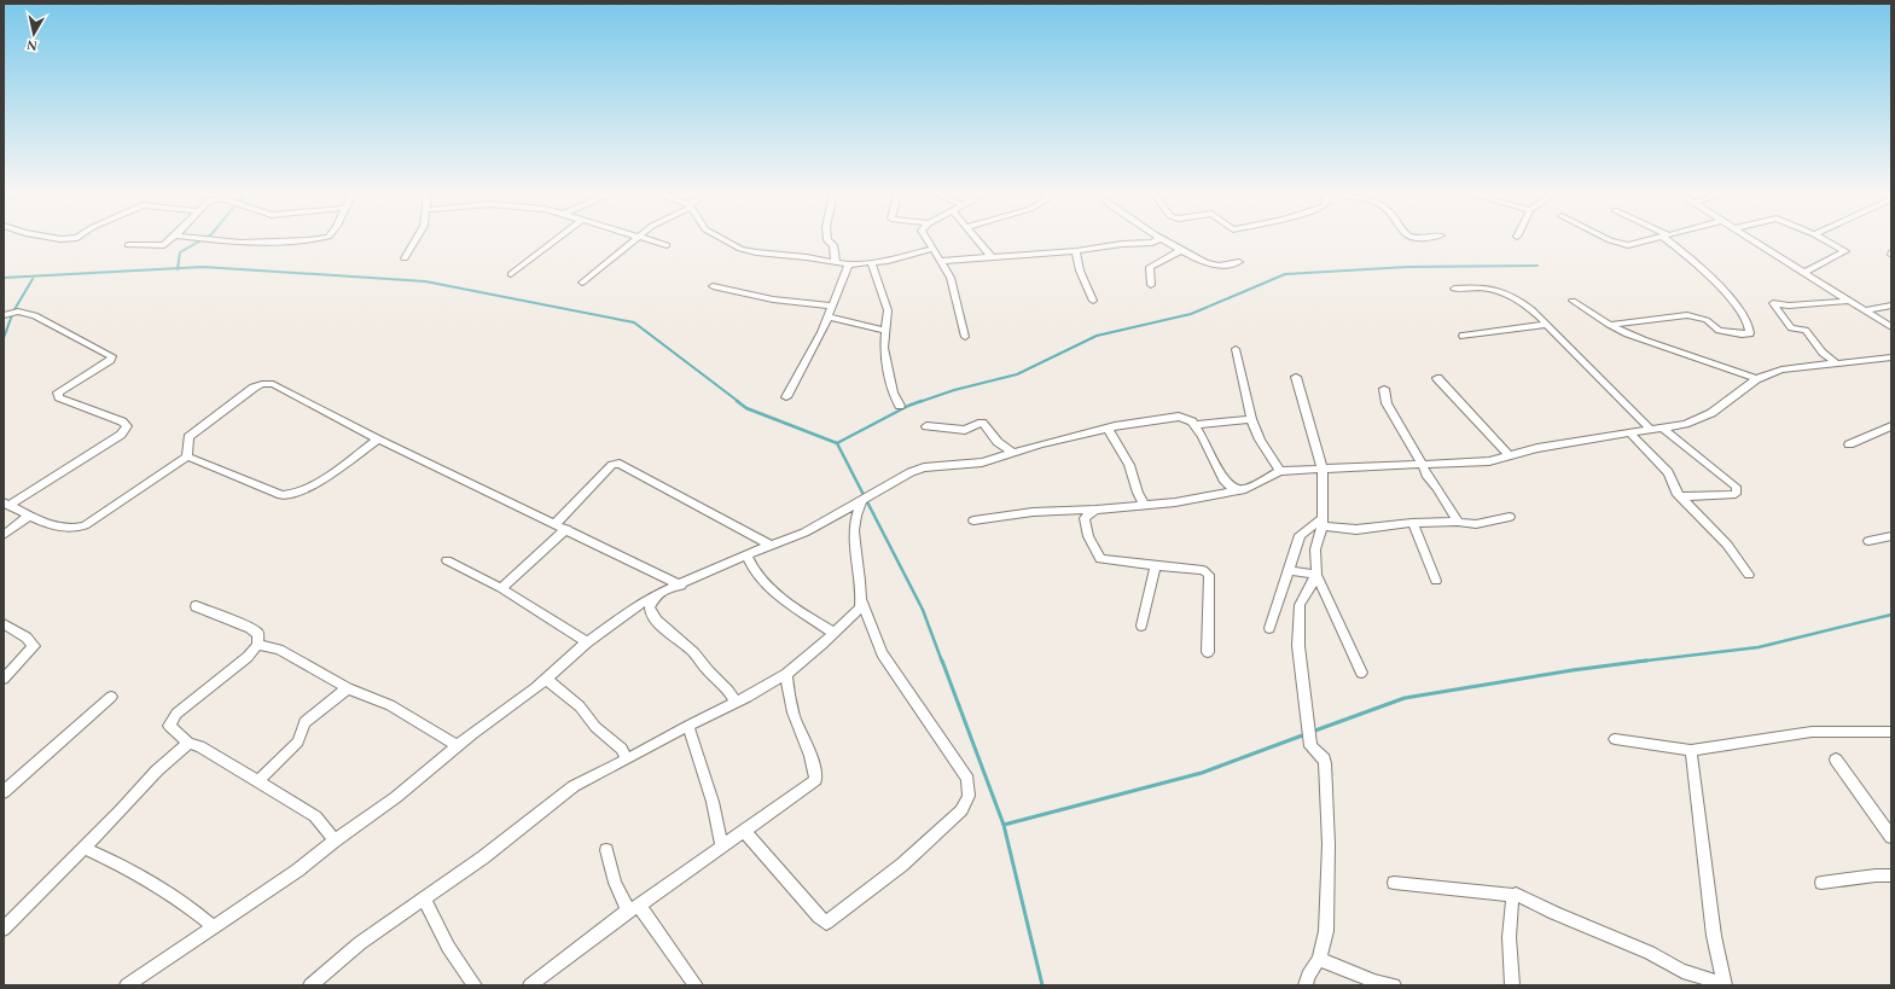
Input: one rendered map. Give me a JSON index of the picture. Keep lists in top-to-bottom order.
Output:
{
  "north": "bottom"
}
